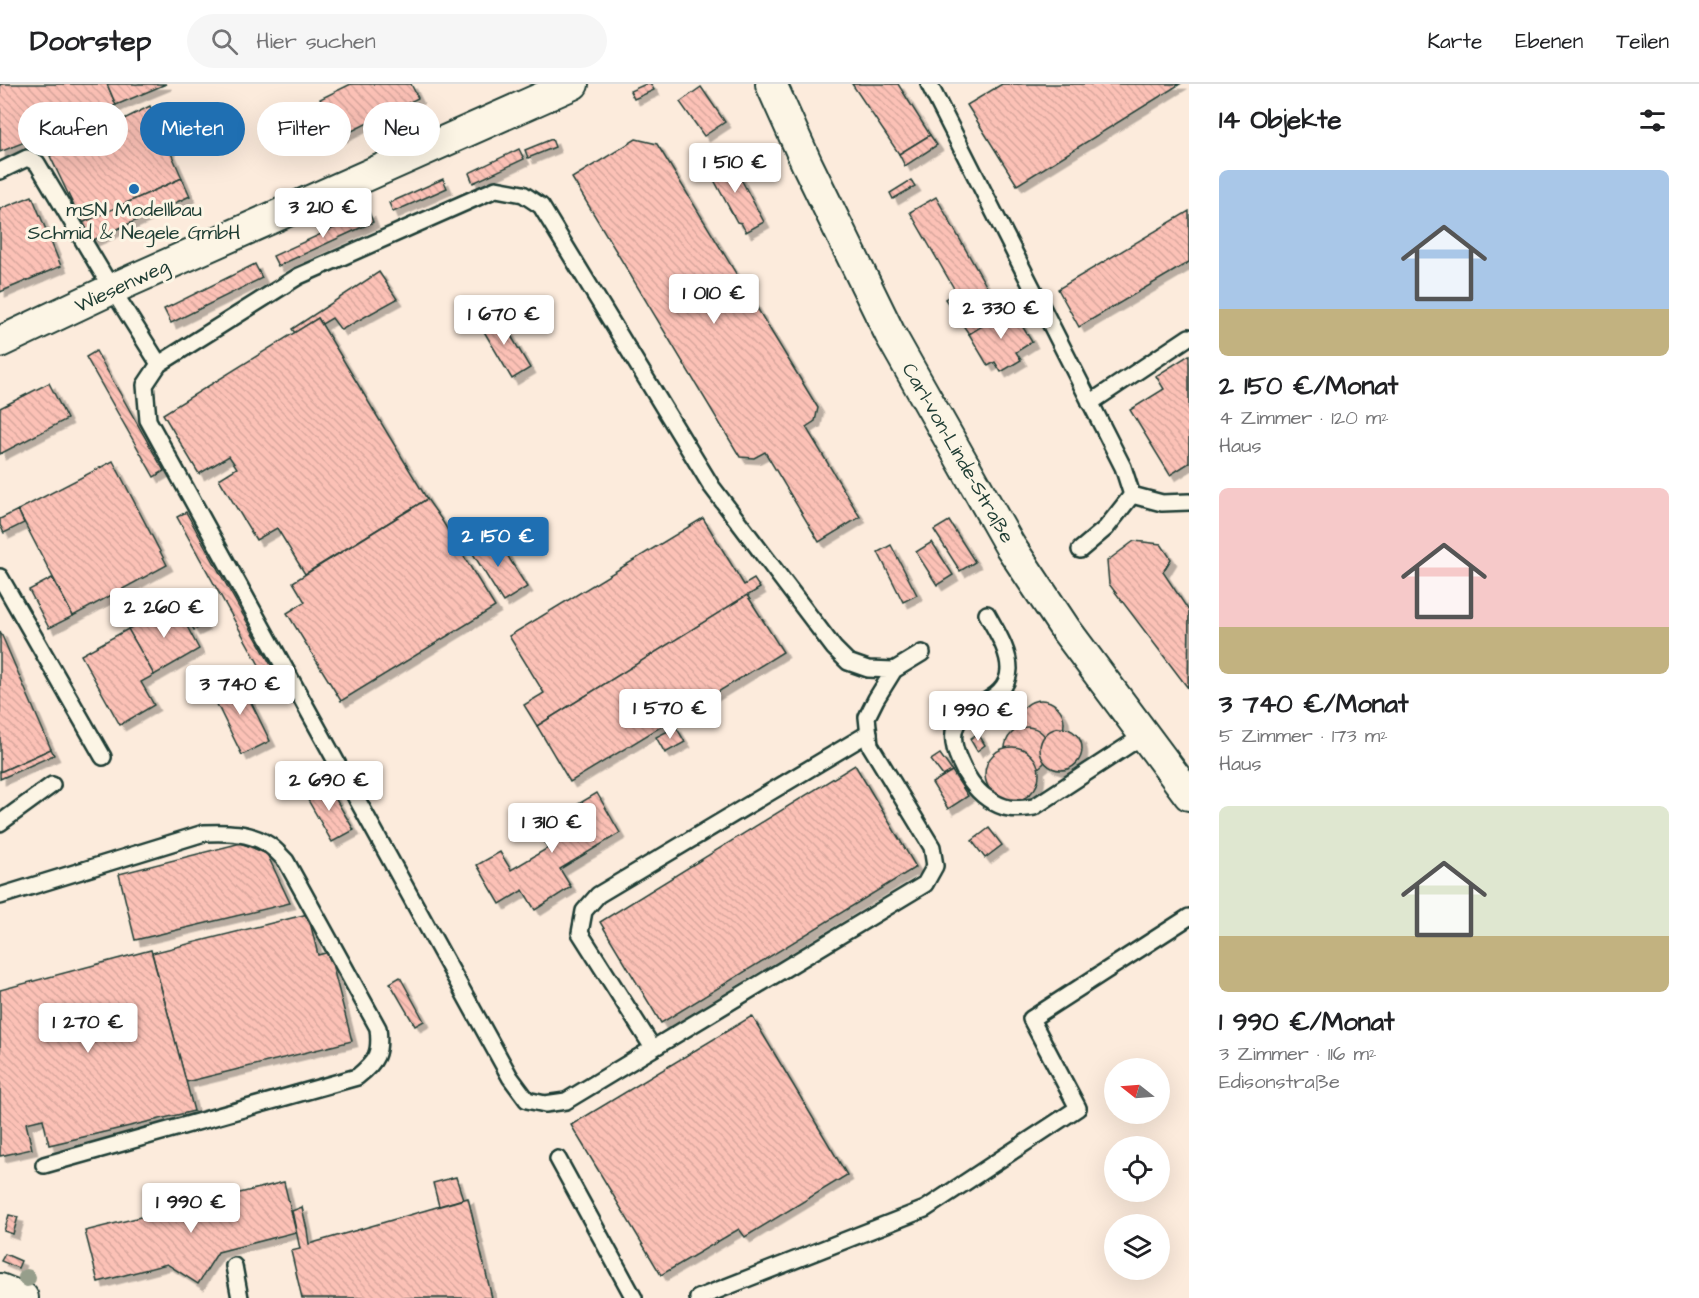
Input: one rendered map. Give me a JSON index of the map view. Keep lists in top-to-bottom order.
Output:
{
  "streets": {
    "street": ["Wiesenweg", "Carl-von-Linde-Straße"]
  },
  "places": ["mSN Modellbau Schmid & Negele GmbH"],
  "north": "left",
  "page": {
    "header": "Doorstep",
    "search": "Hier suchen",
    "nav": ["Karte", "Ebenen", "Teilen"],
    "heading": "14 Objekte",
    "chip": [
      "Kaufen",
      "Mieten",
      "Filter",
      "Neu"
    ],
    "price": [
      "1 510 €",
      "3 210 €",
      "1 010 €",
      "2 330 €",
      "1 670 €",
      "2 150 €",
      "2 260 €",
      "3 740 €",
      "1 570 €",
      "1 990 €",
      "2 690 €",
      "1 310 €",
      "1 270 €",
      "1 990 €"
    ],
    "list": [
      {
        "name": "2 150 €/Monat",
        "note": "4 Zimmer · 120 m² · Haus"
      },
      {
        "name": "3 740 €/Monat",
        "note": "5 Zimmer · 173 m² · Haus"
      },
      {
        "name": "1 990 €/Monat",
        "note": "3 Zimmer · 116 m² · Edisonstraße"
      }
    ]
  }
}
